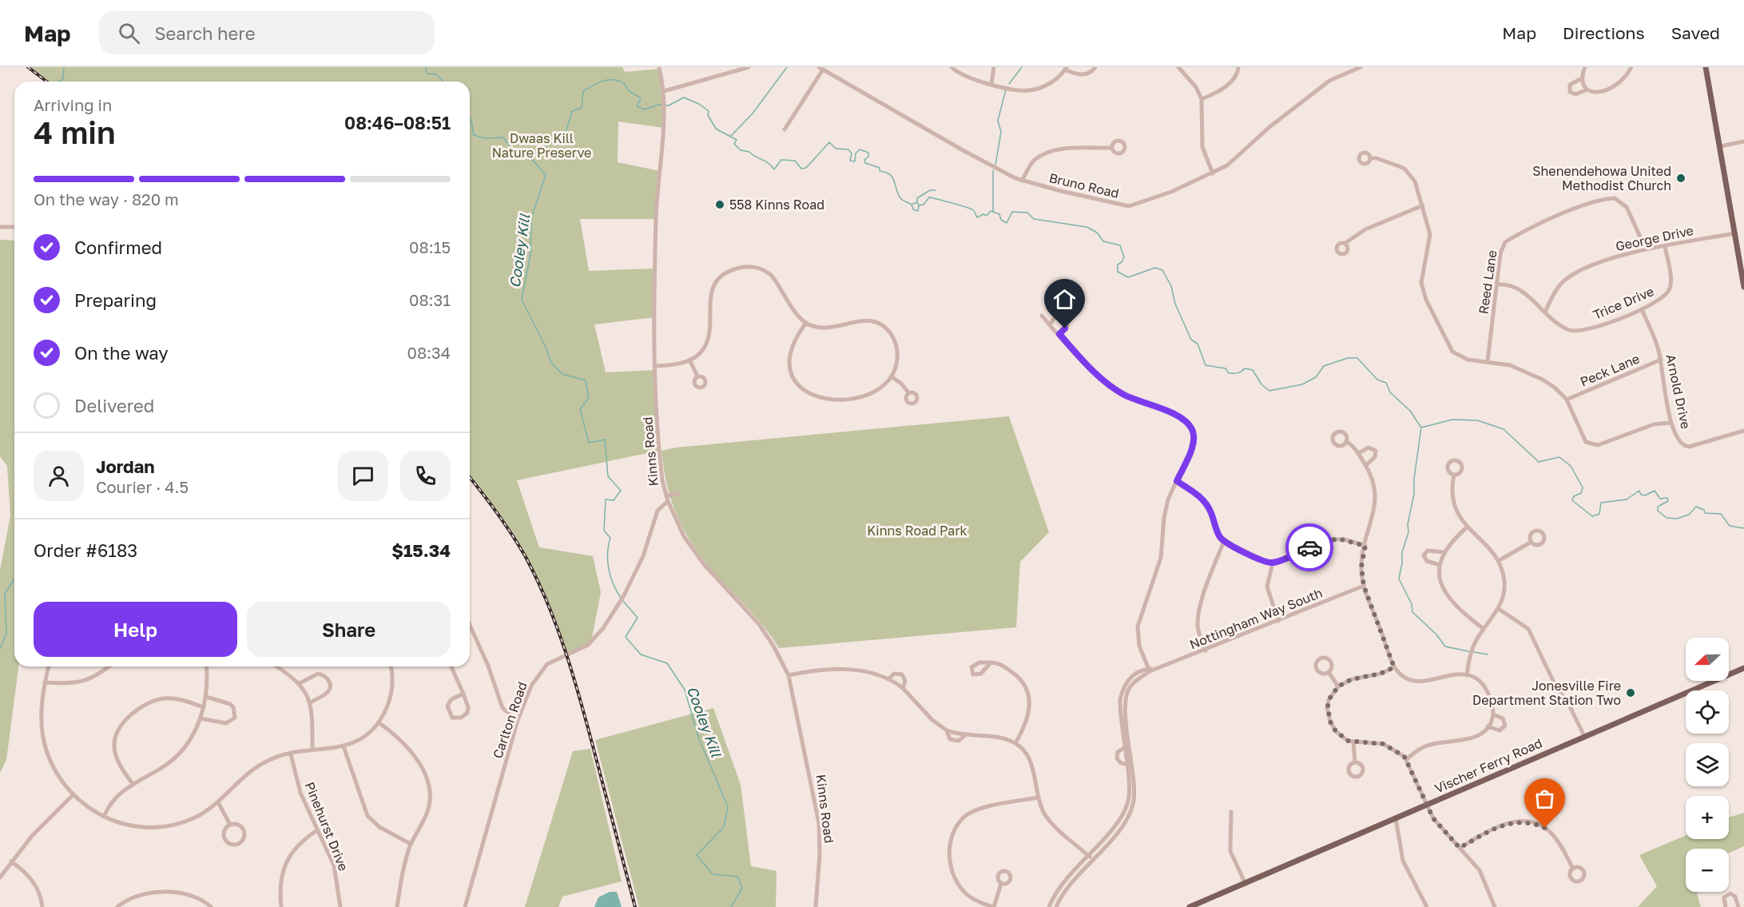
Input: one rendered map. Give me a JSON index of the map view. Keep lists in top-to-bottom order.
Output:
{
  "streets": {
    "main road": ["Vischer Ferry Road"],
    "street": [
      "Bruno Road",
      "George Drive",
      "Reed Lane",
      "Trice Drive",
      "Peck Lane",
      "Arnold Drive",
      "Kinns Road",
      "Nottingham Way South",
      "Carlton Road",
      "Pinehurst Drive"
    ]
  },
  "crossings": [
    ["George Drive", "Reed Lane"],
    ["George Drive", "Trice Drive"],
    ["Reed Lane", "Trice Drive"],
    ["Trice Drive", "Arnold Drive"],
    ["Peck Lane", "Arnold Drive"],
    ["Kinns Road", "Carlton Road"]
  ],
  "water": ["Cooley Kill"],
  "parks": ["Dwaas Kill Nature Preserve", "Kinns Road Park"],
  "places": ["Shenendehowa United Methodist Church", "558 Kinns Road", "Jonesville Fire Department Station Two"],
  "north": "left",
  "page": {
    "header": "Map",
    "search": "Search here",
    "nav": ["Map", "Directions", "Saved"],
    "heading": ["4 min", "Arriving in", "08:46–08:51"],
    "panel": [
      "Jordan",
      "Courier · 4.5",
      "Order #6183",
      "$15.34"
    ],
    "bar": "On the way · 820 m",
    "list": [
      ["Confirmed", "08:15"],
      ["Preparing", "08:31"],
      ["On the way", "08:34"],
      "Delivered"
    ],
    "buttons": ["Help", "Share"],
    "map_buttons": ["+", "−"]
  }
}
